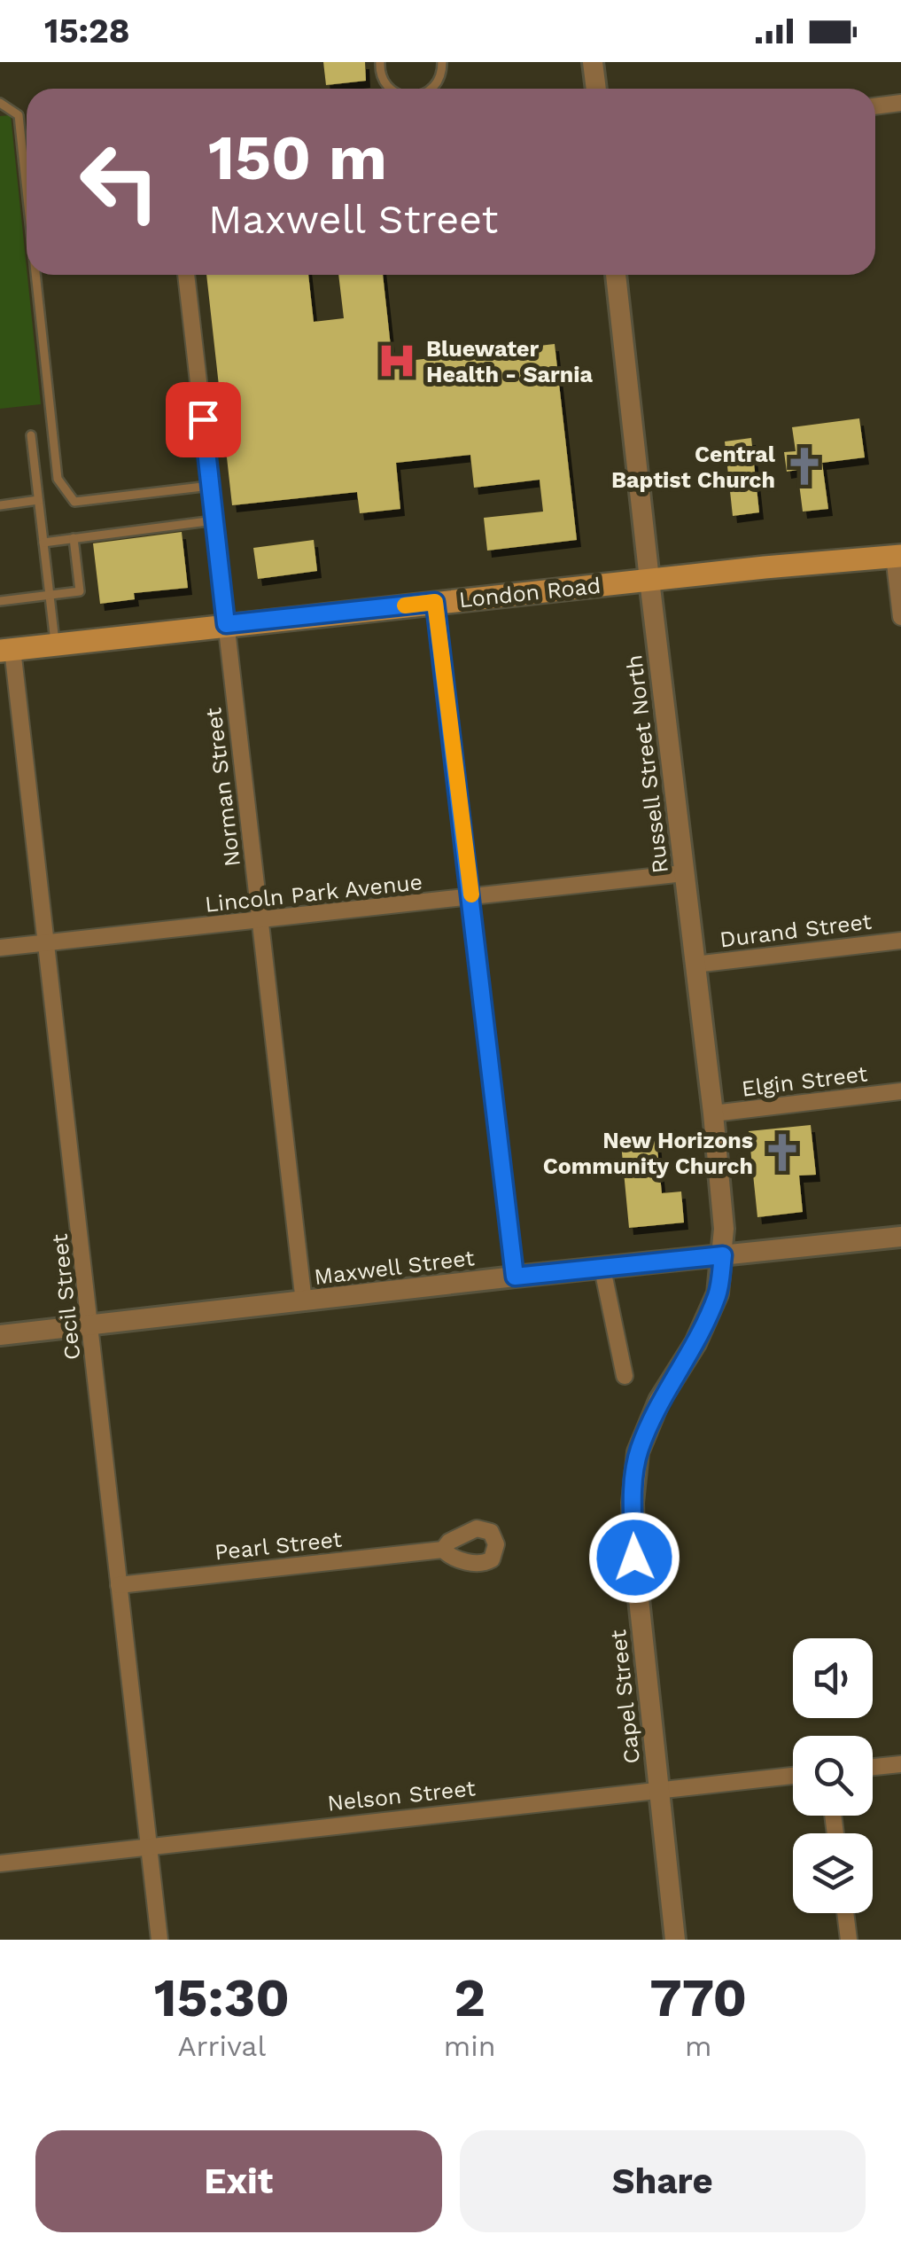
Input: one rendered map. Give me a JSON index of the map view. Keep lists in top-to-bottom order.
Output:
{
  "streets": {
    "main road": ["London Road"],
    "street": [
      "Russell Street North",
      "Norman Street",
      "Lincoln Park Avenue",
      "Durand Street",
      "Elgin Street",
      "Maxwell Street",
      "Cecil Street",
      "Pearl Street",
      "Capel Street",
      "Nelson Street"
    ]
  },
  "crossings": [
    ["London Road", "Russell Street North"],
    ["London Road", "Norman Street"],
    ["London Road", "Cecil Street"],
    ["Russell Street North", "Lincoln Park Avenue"],
    ["Russell Street North", "Durand Street"],
    ["Russell Street North", "Elgin Street"],
    ["Russell Street North", "Maxwell Street"],
    ["Russell Street North", "Capel Street"],
    ["Norman Street", "Lincoln Park Avenue"],
    ["Norman Street", "Maxwell Street"],
    ["Lincoln Park Avenue", "Cecil Street"],
    ["Maxwell Street", "Cecil Street"],
    ["Maxwell Street", "Capel Street"],
    ["Cecil Street", "Pearl Street"],
    ["Cecil Street", "Nelson Street"],
    ["Capel Street", "Nelson Street"]
  ],
  "places": {
    "hospital": ["Bluewater Health - Sarnia"],
    "church": ["Central Baptist Church", "New Horizons Community Church"]
  },
  "page": {
    "status": "15:28",
    "turn": ["150 m", "Maxwell Street"],
    "eta": [
      "15:30",
      "Arrival",
      "2",
      "min",
      "770",
      "m"
    ],
    "buttons": ["Exit", "Share"]
  }
}
